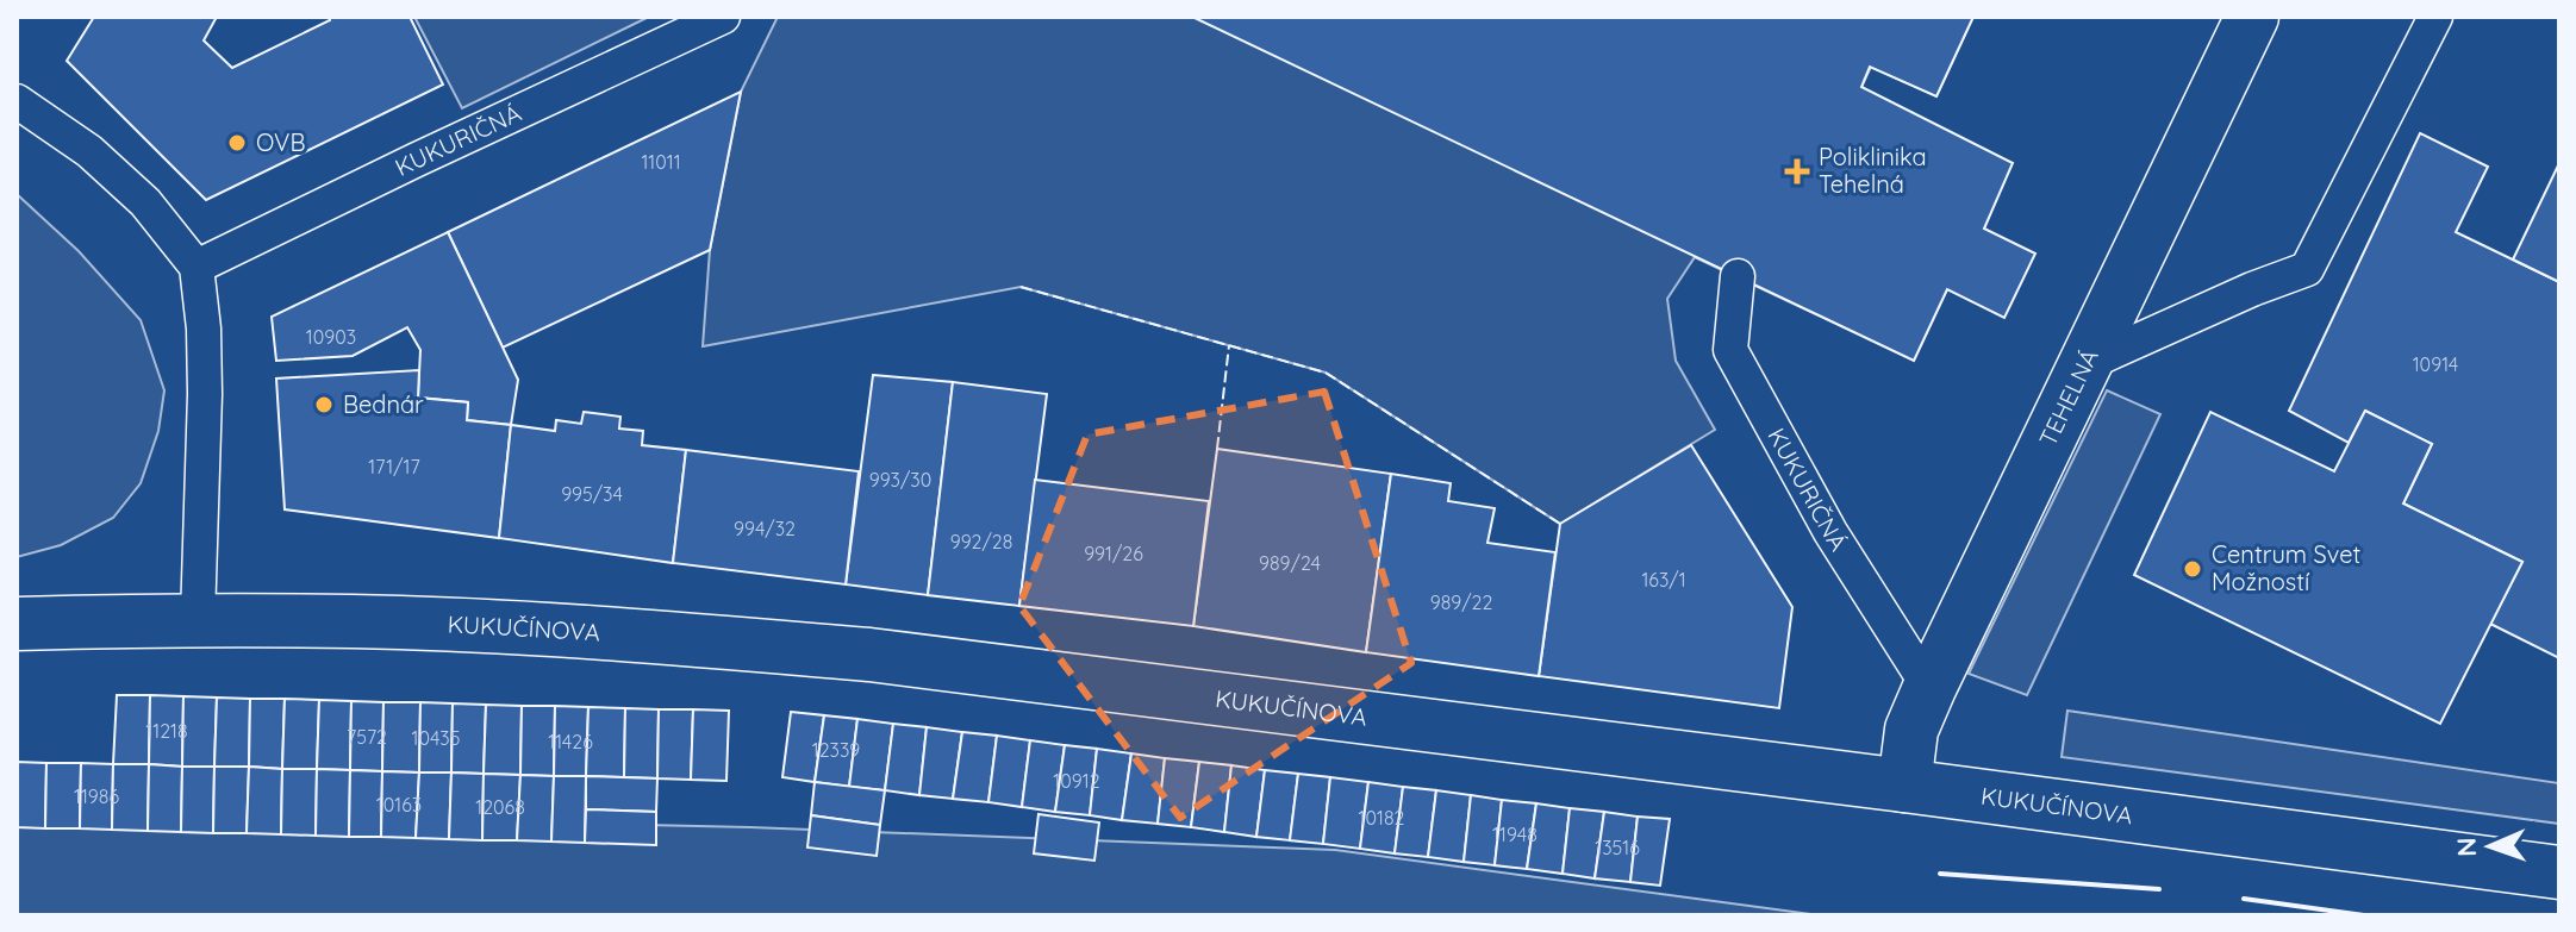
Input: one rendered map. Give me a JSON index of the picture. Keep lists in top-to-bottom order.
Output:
{
  "streets": {
    "street": ["TEHELNÁ", "KUKUČÍNOVA"],
    "lane": ["KUKURIČNÁ"]
  },
  "crossings": [
    ["KUKURIČNÁ", "TEHELNÁ"],
    ["TEHELNÁ", "KUKUČÍNOVA"]
  ],
  "places": {
    "other": ["OVB", "Bednár", "Centrum Svet Možností"],
    "health": ["Poliklinika Tehelná"]
  },
  "house_numbers": [
    "11011",
    "10903",
    "10914",
    "171/17",
    "993/30",
    "995/34",
    "994/32",
    "992/28",
    "991/26",
    "989/24",
    "163/1",
    "989/22",
    "11218",
    "7572",
    "10435",
    "11426",
    "12339",
    "10912",
    "11986",
    "10163",
    "12068",
    "10182",
    "11948",
    "13516"
  ],
  "north": "left"
}
